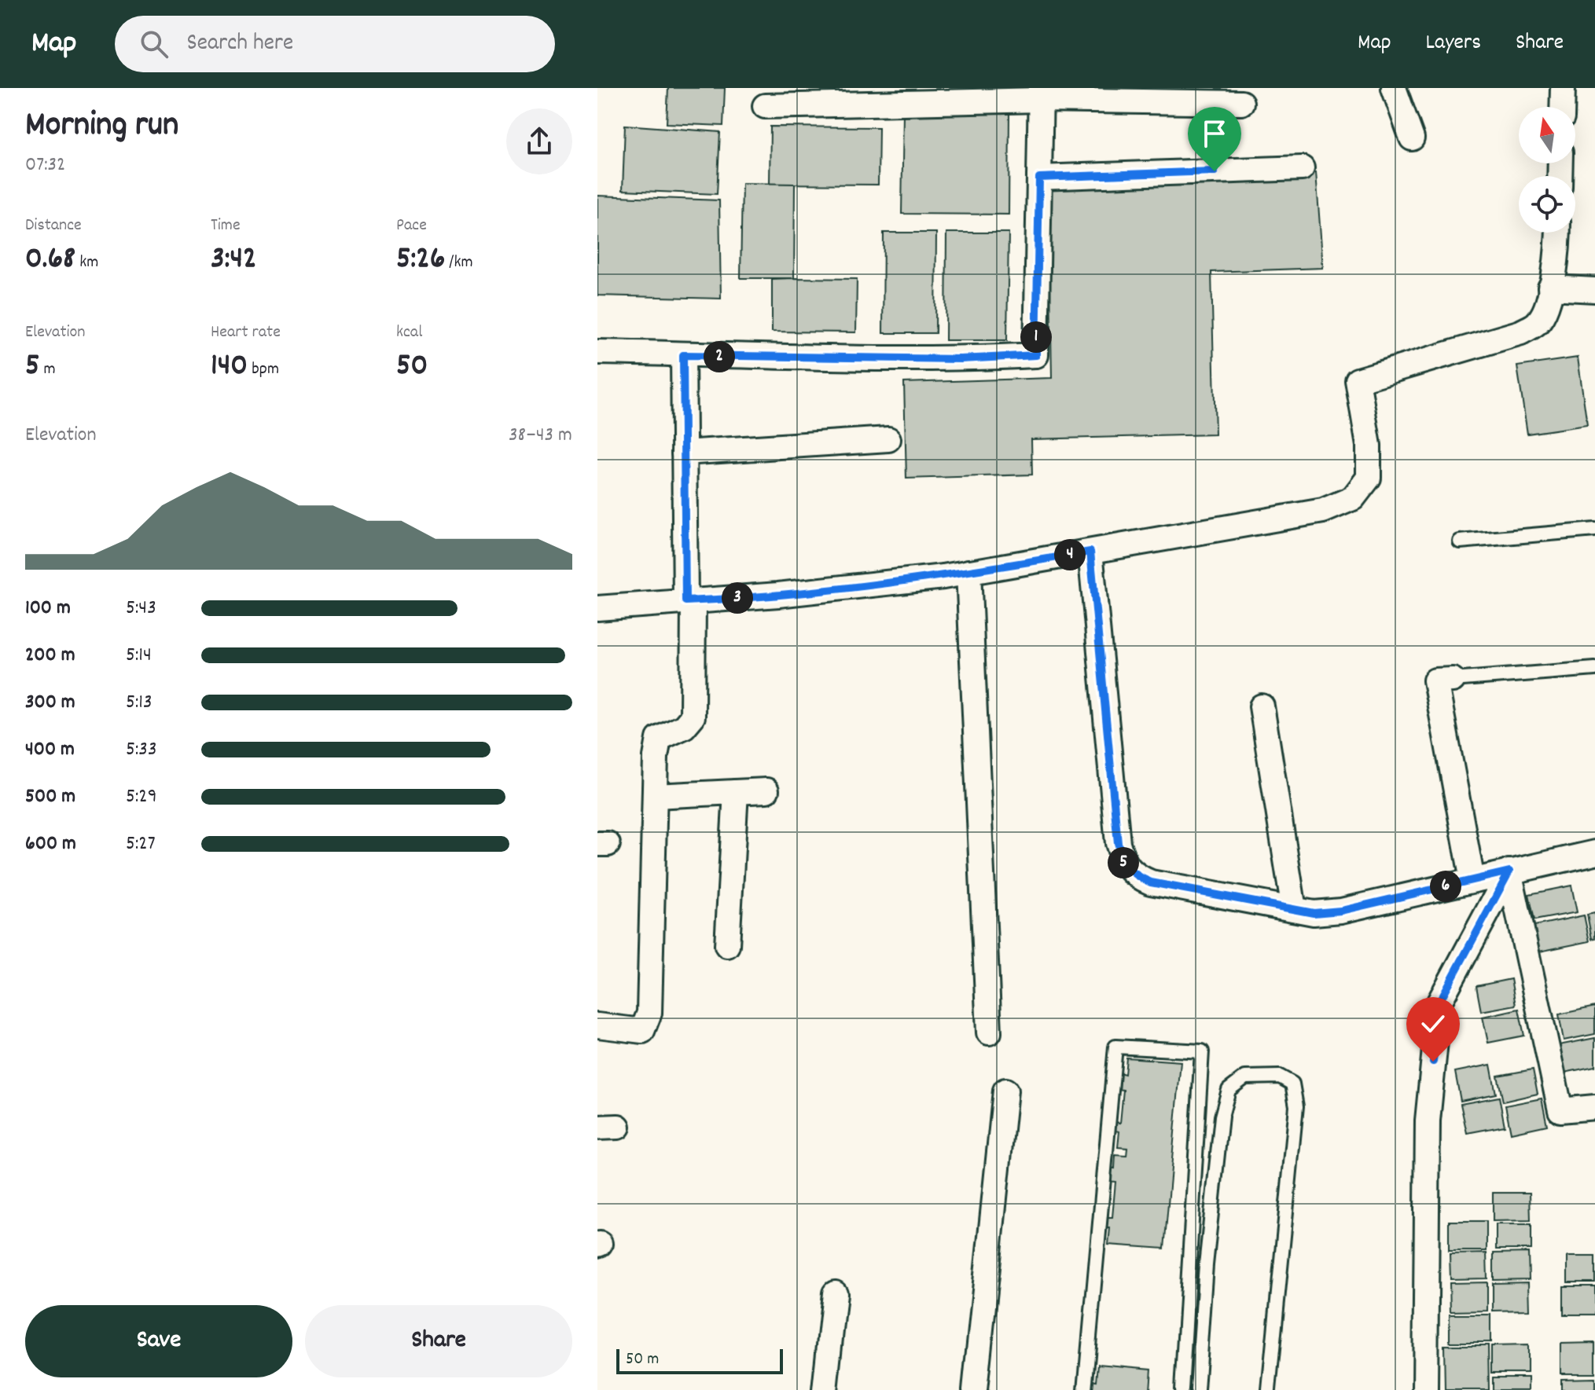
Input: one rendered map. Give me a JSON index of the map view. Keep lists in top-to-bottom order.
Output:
{
  "scale_bar": "50 m",
  "north": "top",
  "page": {
    "header": "Map",
    "search": "Search here",
    "nav": ["Map", "Layers", "Share"],
    "heading": ["Morning run", "07:32"],
    "stats": [
      ["Distance", "0.68 km"],
      ["Time", "3:42"],
      ["Pace", "5:26 /km"],
      ["Elevation", "5 m"],
      ["Heart rate", "140 bpm"],
      ["kcal", "50"]
    ],
    "pins": [
      "1",
      "2",
      "4",
      "3",
      "5",
      "6"
    ],
    "chart": ["Elevation", "38–43 m"],
    "list": [
      {
        "name": "100 m",
        "note": "5:43"
      },
      {
        "name": "200 m",
        "note": "5:14"
      },
      {
        "name": "300 m",
        "note": "5:13"
      },
      {
        "name": "400 m",
        "note": "5:33"
      },
      {
        "name": "500 m",
        "note": "5:29"
      },
      {
        "name": "600 m",
        "note": "5:27"
      }
    ],
    "buttons": ["Save", "Share"],
    "scale": "50 m"
  }
}
